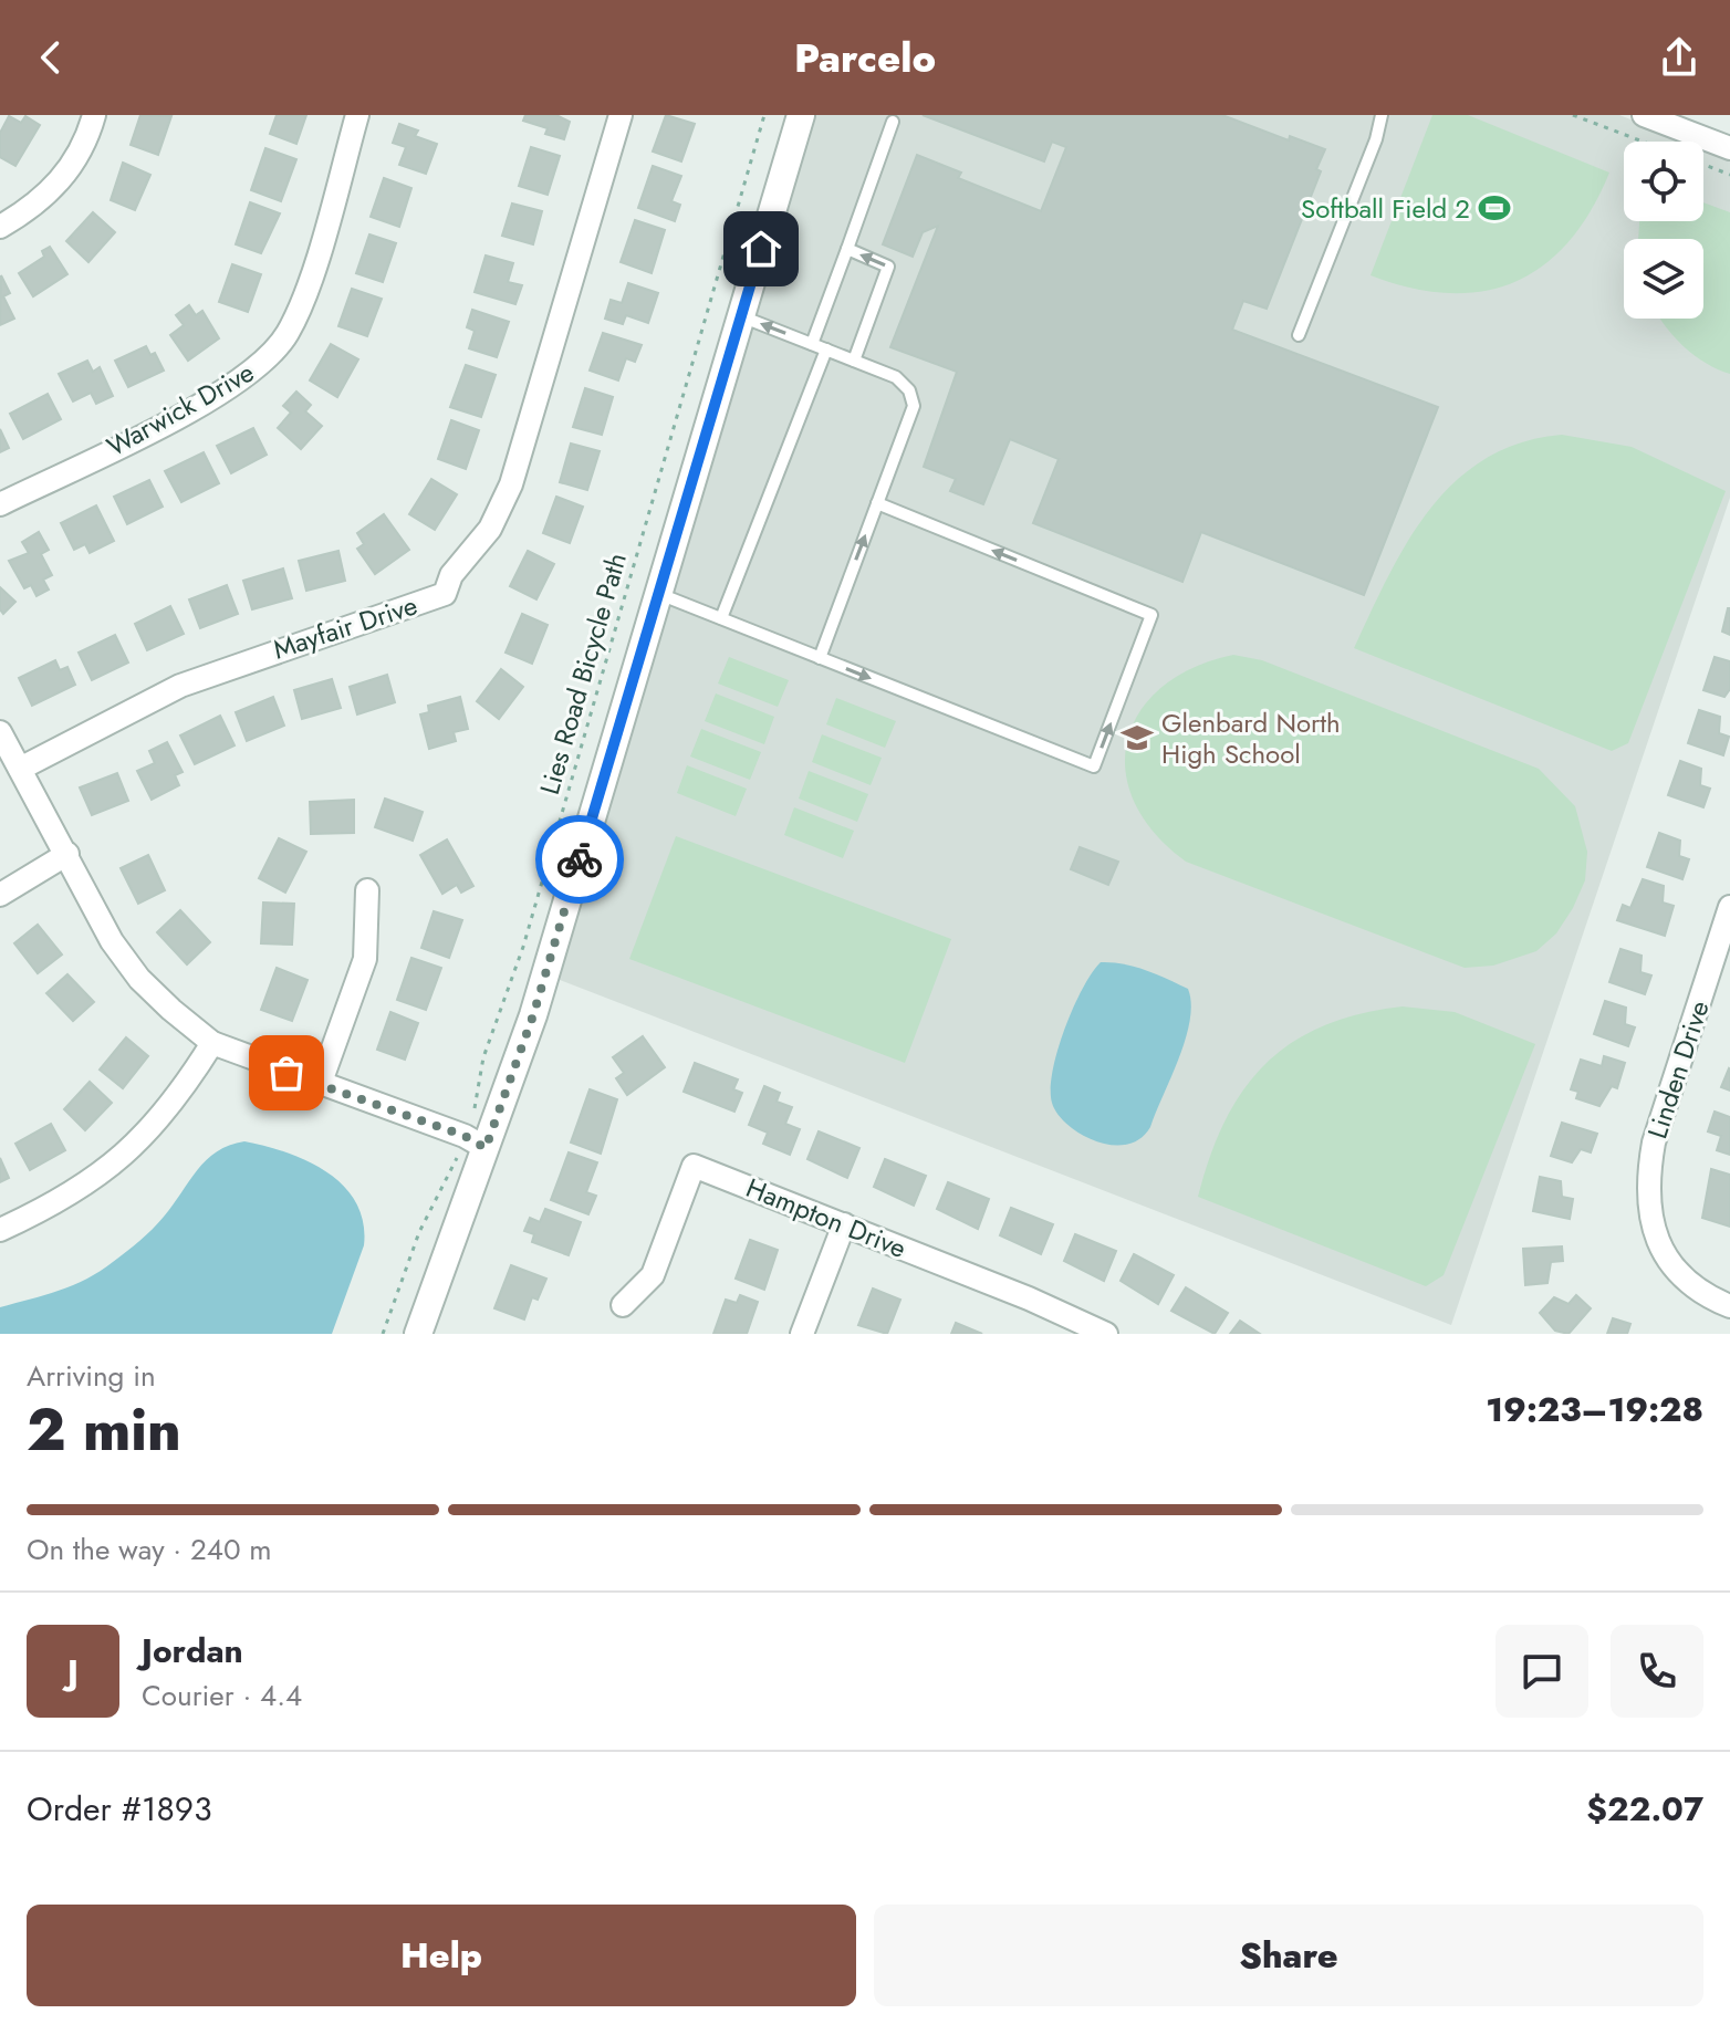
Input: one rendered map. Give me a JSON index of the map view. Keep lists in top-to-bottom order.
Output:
{
  "streets": {
    "street": [
      "Warwick Drive",
      "Mayfair Drive",
      "Linden Drive",
      "Hampton Drive"
    ],
    "path": ["Lies Road Bicycle Path"]
  },
  "places": {
    "sports": ["Softball Field 2"],
    "school or university": ["Glenbard North High School"]
  },
  "page": {
    "header": "Parcelo",
    "heading": ["2 min", "Arriving in", "19:23–19:28"],
    "panel": [
      "Jordan",
      "Courier · 4.4",
      "Order #1893",
      "$22.07"
    ],
    "bar": "On the way · 240 m",
    "round": "J",
    "buttons": ["Help", "Share"]
  }
}
